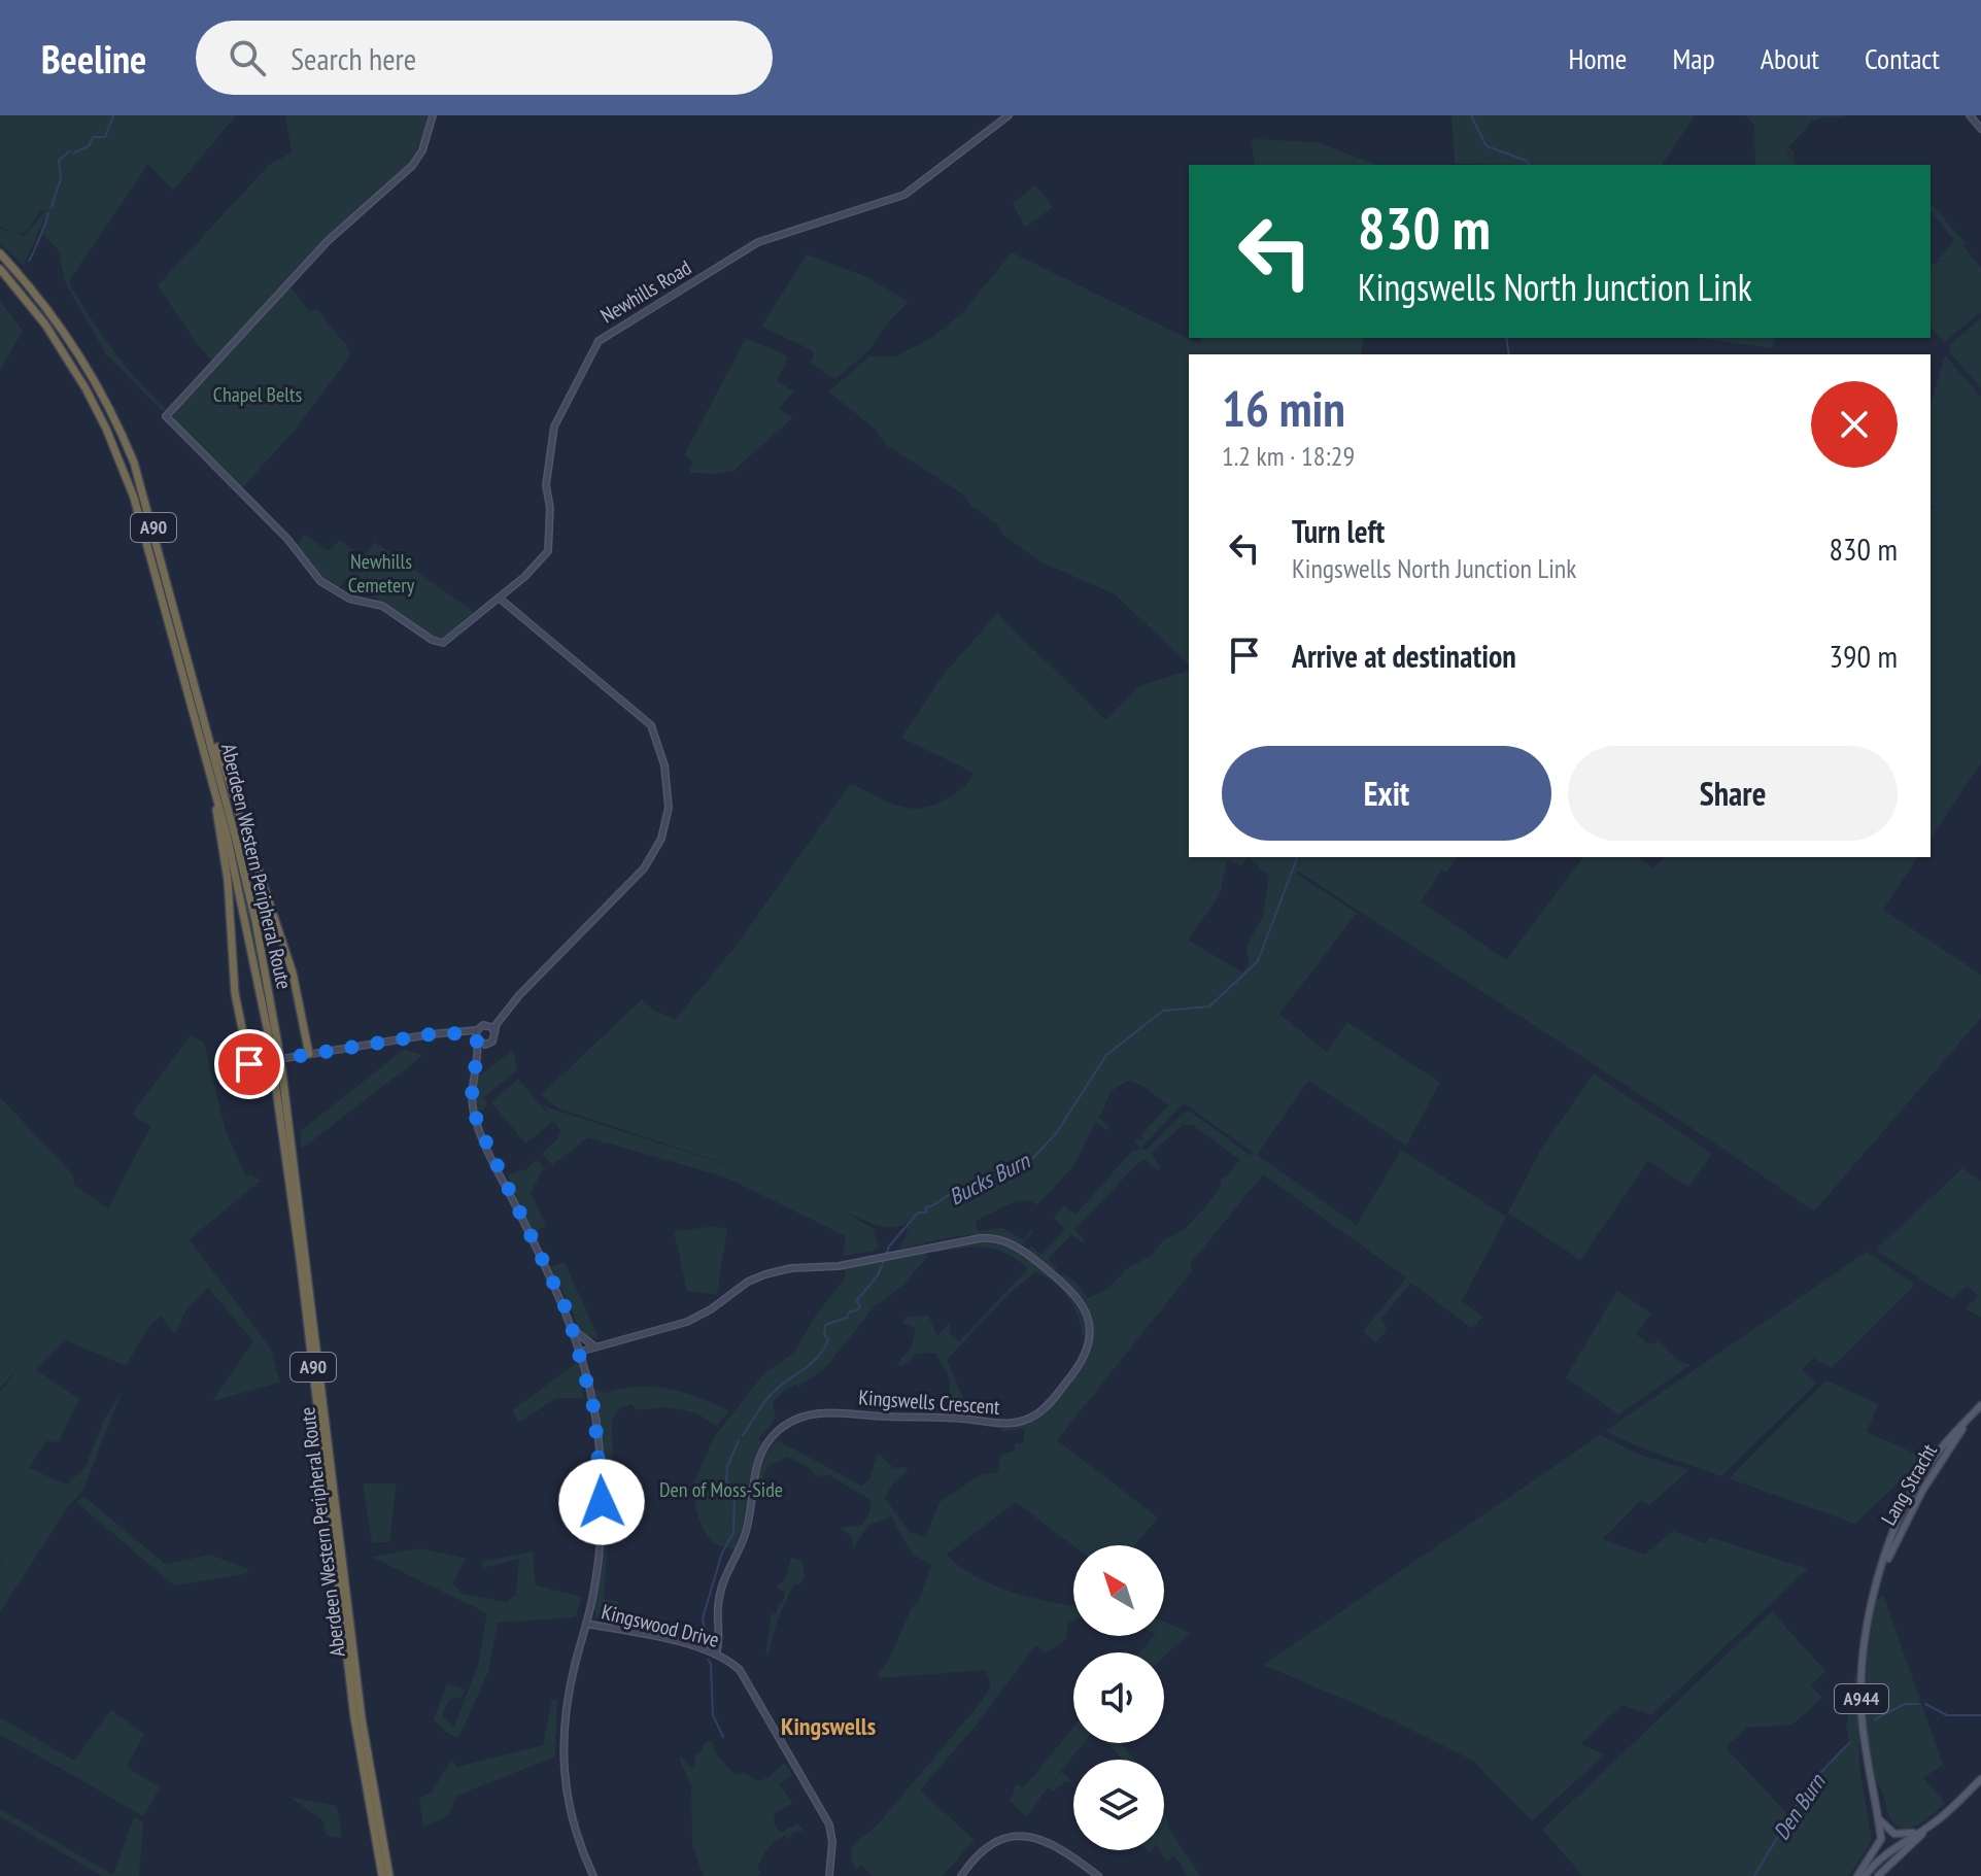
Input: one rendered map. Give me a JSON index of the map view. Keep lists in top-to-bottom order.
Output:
{
  "streets": {
    "highway": ["A90", "Aberdeen Western Peripheral Route"],
    "main road": ["Lang Stracht", "A944"],
    "street": ["Newhills Road", "Kingswells Crescent", "Kingswood Drive"]
  },
  "crossings": [
    ["A90", "Aberdeen Western Peripheral Route"],
    ["Kingswells Crescent", "Kingswood Drive"]
  ],
  "districts": ["Kingswells"],
  "water": ["Bucks Burn", "Den Burn"],
  "parks": ["Chapel Belts", "Newhills Cemetery", "Den of Moss-Side"],
  "north": "top left",
  "page": {
    "header": "Beeline",
    "search": "Search here",
    "nav": [
      "Home",
      "Map",
      "About",
      "Contact"
    ],
    "turn": ["830 m", "Kingswells North Junction Link"],
    "heading": ["16 min", "1.2 km · 18:29"],
    "list": [
      {
        "name": "Turn left",
        "note": "Kingswells North Junction Link",
        "value": "830 m"
      },
      {
        "name": "Arrive at destination",
        "value": "390 m"
      }
    ],
    "buttons": ["Exit", "Share"]
  }
}
